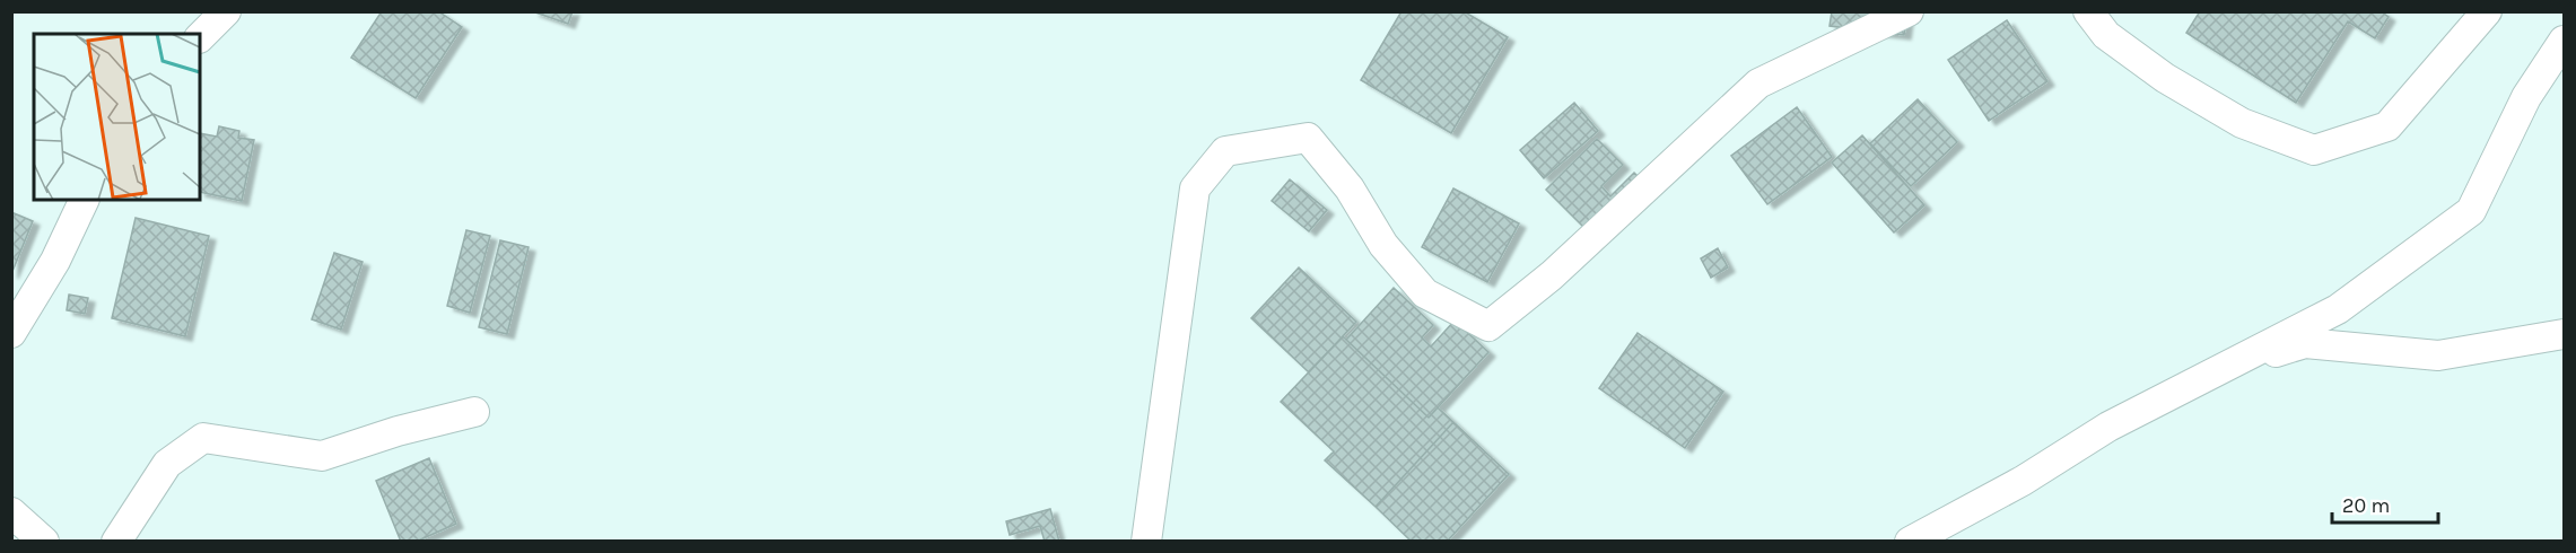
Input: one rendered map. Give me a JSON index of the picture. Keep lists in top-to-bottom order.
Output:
{
  "scale_bar": "20 m"
}
